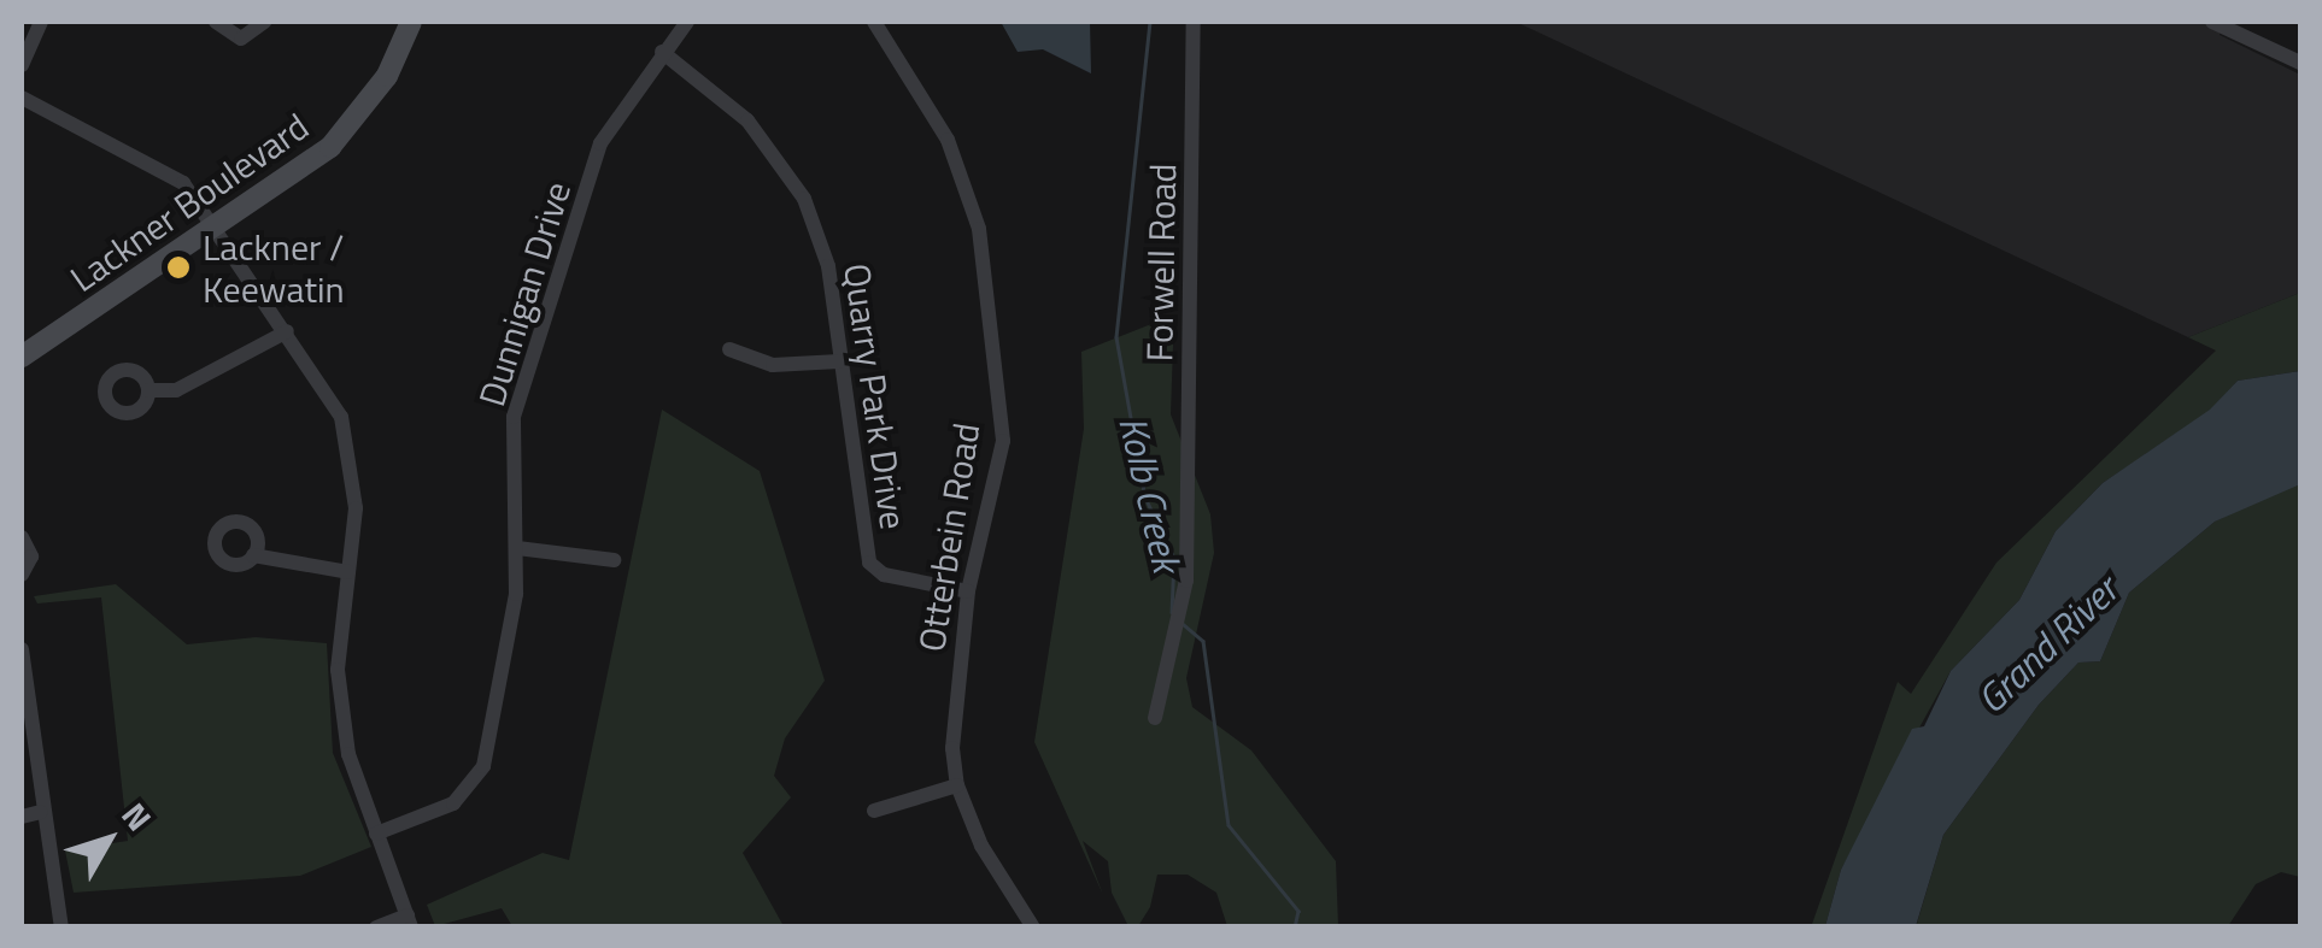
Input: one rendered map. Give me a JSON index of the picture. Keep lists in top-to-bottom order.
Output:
{
  "streets": {
    "main road": ["Lackner Boulevard"],
    "street": [
      "Forwell Road",
      "Dunnigan Drive",
      "Quarry Park Drive",
      "Otterbein Road"
    ]
  },
  "crossings": [
    ["Dunnigan Drive", "Quarry Park Drive"],
    ["Quarry Park Drive", "Otterbein Road"]
  ],
  "water": ["Kolb Creek", "Grand River"],
  "places": ["Lackner / Keewatin"],
  "north": "top right"
}
